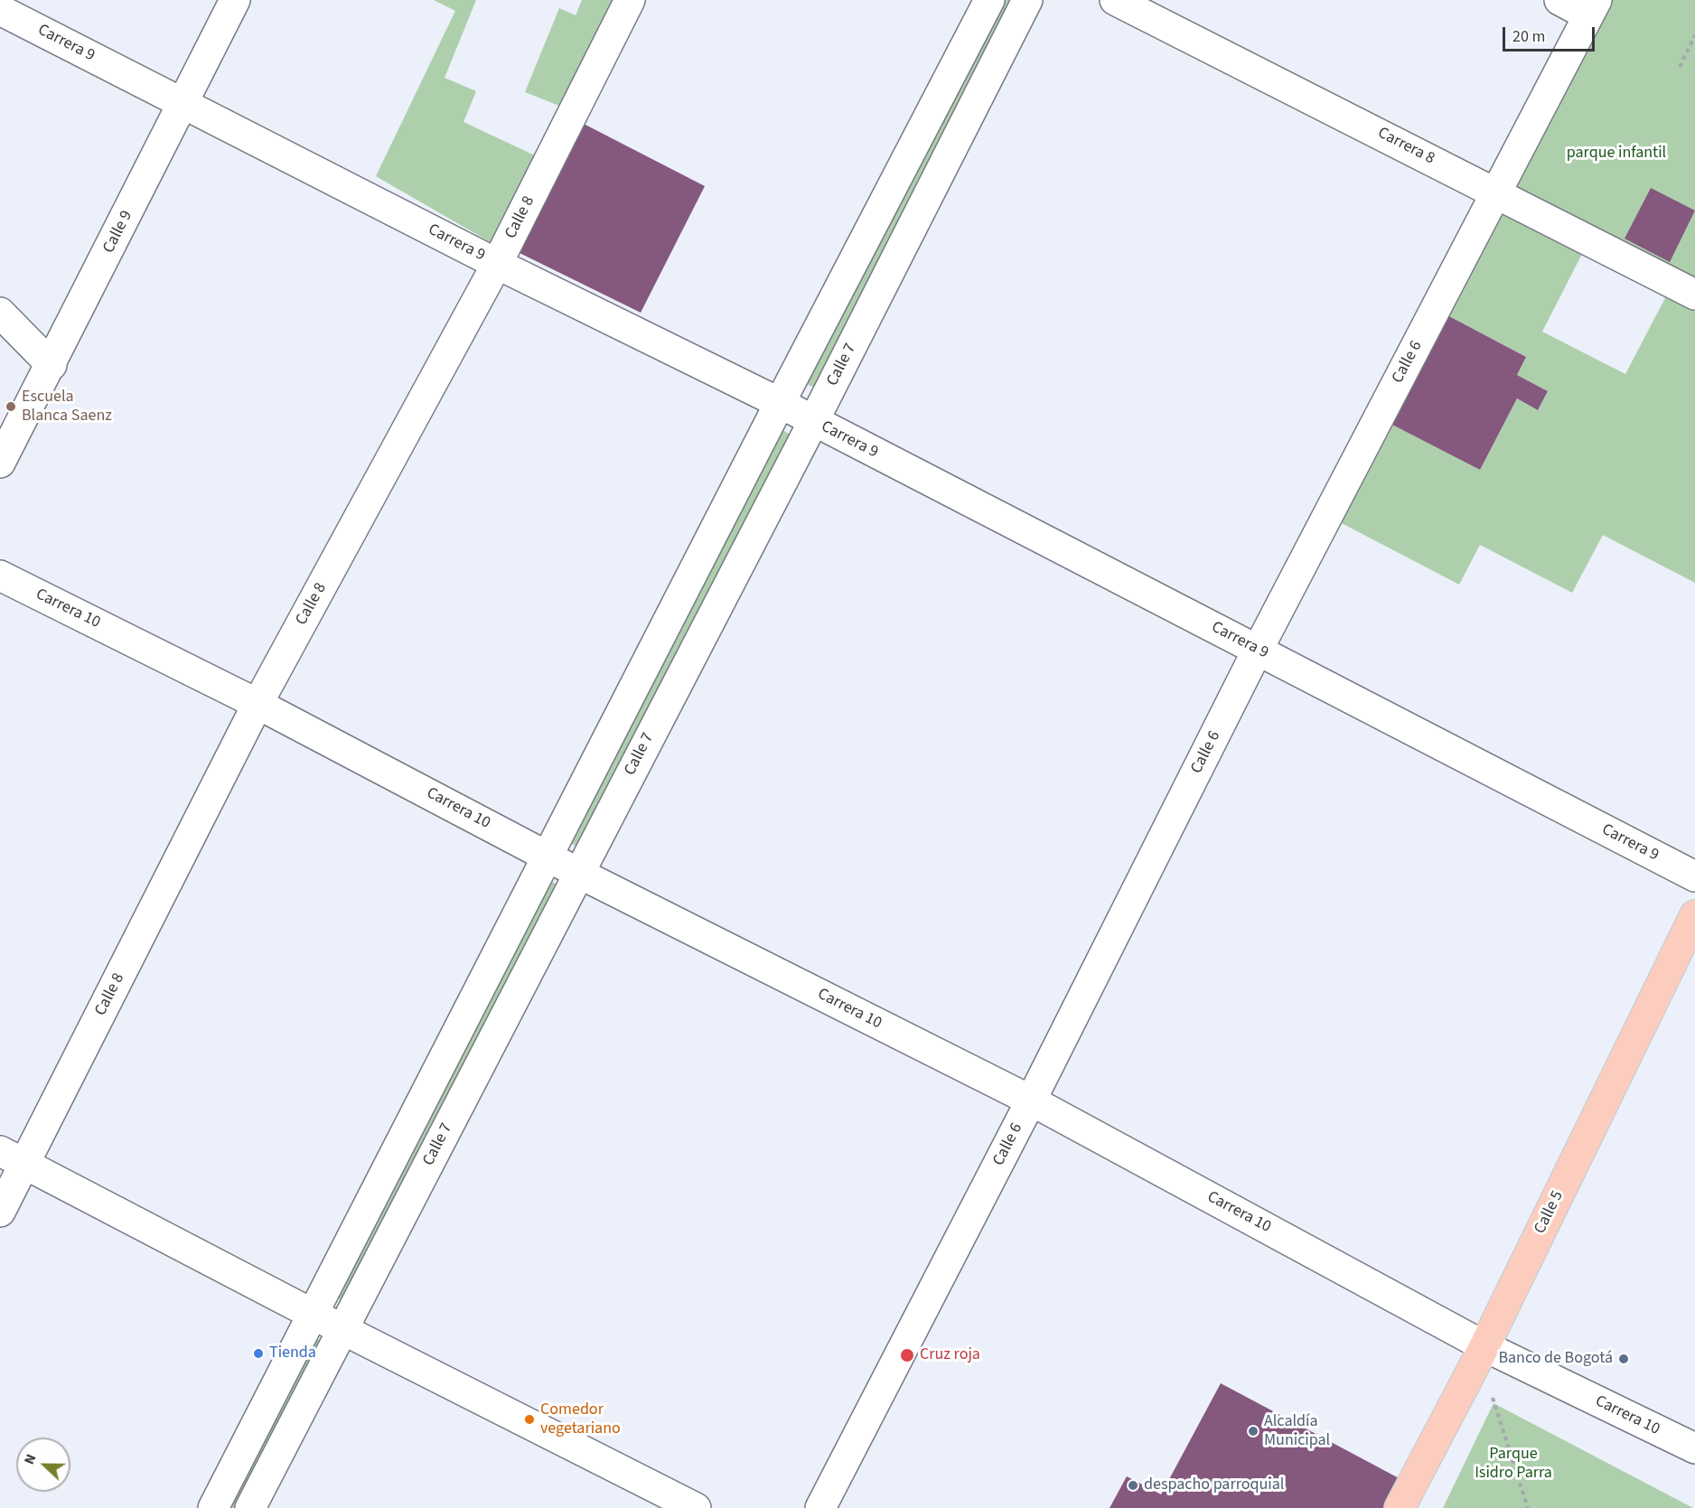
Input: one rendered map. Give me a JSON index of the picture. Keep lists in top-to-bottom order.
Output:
{
  "streets": {
    "main road": ["Calle 5"],
    "street": [
      "Carrera 9",
      "Carrera 8",
      "Calle 8",
      "Calle 9",
      "Calle 6",
      "Calle 7",
      "Carrera 10"
    ]
  },
  "crossings": [
    ["Carrera 9", "Calle 8"],
    ["Carrera 9", "Calle 9"],
    ["Carrera 9", "Calle 6"],
    ["Carrera 9", "Calle 7"],
    ["Carrera 8", "Calle 6"],
    ["Calle 8", "Carrera 10"],
    ["Calle 6", "Carrera 10"],
    ["Calle 7", "Carrera 10"],
    ["Carrera 10", "Calle 5"]
  ],
  "parks": ["parque infantil", "Parque Isidro Parra"],
  "places": [
    "Escuela Blanca Saenz",
    "Tienda",
    "Cruz roja",
    "Banco de Bogotá",
    "Comedor vegetariano",
    "Alcaldía Municipal",
    "despacho parroquial"
  ],
  "scale_bar": "20 m",
  "north": "left"
}
